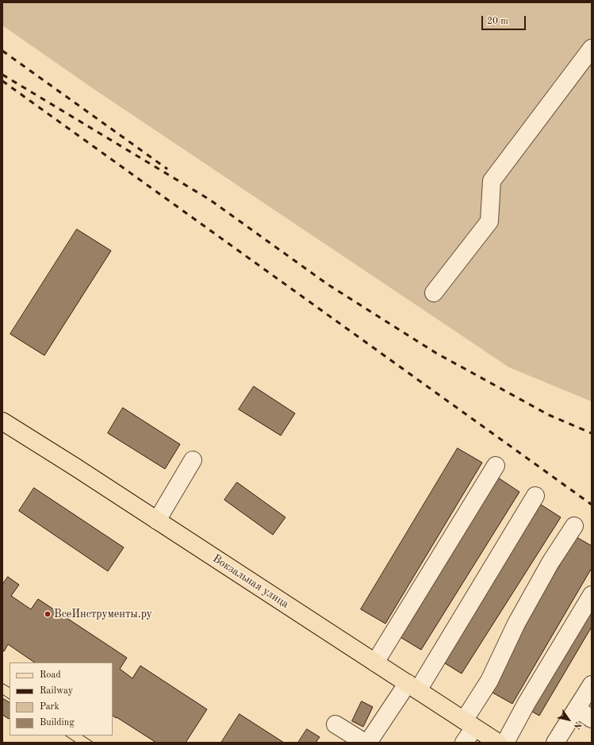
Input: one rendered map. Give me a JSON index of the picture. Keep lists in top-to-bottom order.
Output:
{
  "streets": {
    "main road": ["Вокзальная улица"]
  },
  "places": ["ВсеИнструменты.ру"],
  "legend": [
    "Road",
    "Railway",
    "Park",
    "Building"
  ],
  "scale_bar": "20 m",
  "north": "bottom right"
}
